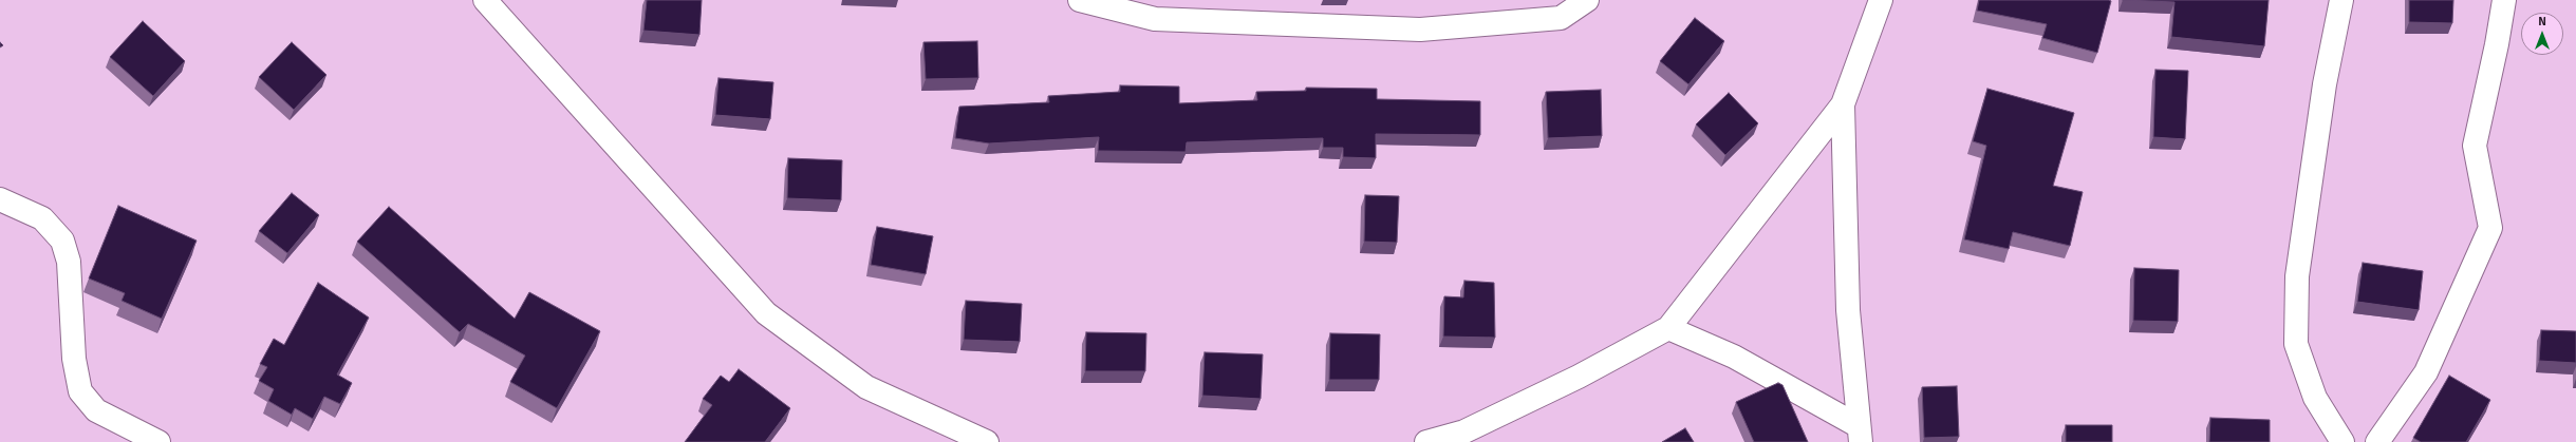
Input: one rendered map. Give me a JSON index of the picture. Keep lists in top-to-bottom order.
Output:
{
  "north": "top"
}
